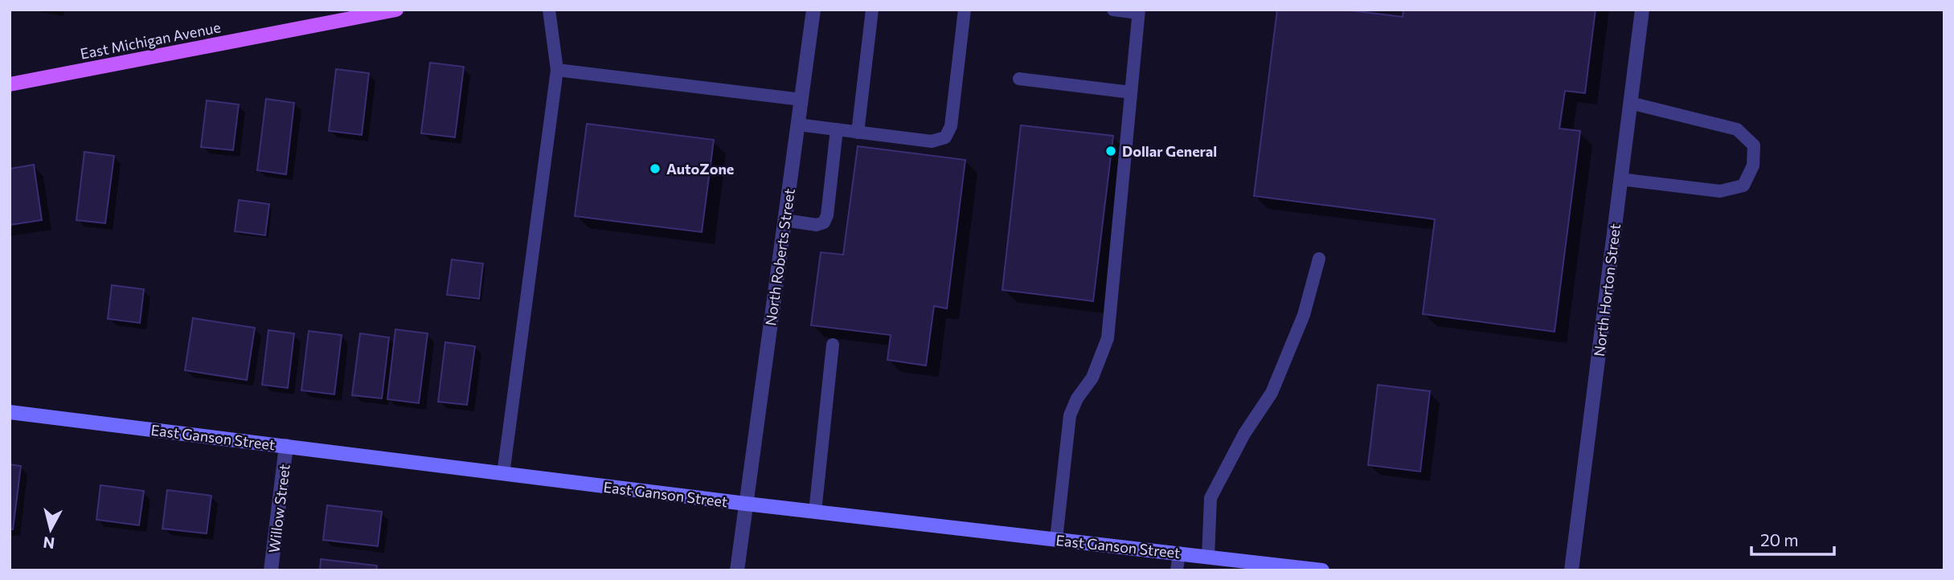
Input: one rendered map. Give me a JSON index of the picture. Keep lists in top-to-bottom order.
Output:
{
  "streets": {
    "main road": ["East Michigan Avenue"],
    "street": [
      "North Roberts Street",
      "North Horton Street",
      "East Ganson Street",
      "Willow Street"
    ]
  },
  "crossings": [
    ["North Roberts Street", "East Ganson Street"],
    ["East Ganson Street", "Willow Street"]
  ],
  "places": ["Dollar General", "AutoZone"],
  "scale_bar": "20 m",
  "north": "bottom"
}
